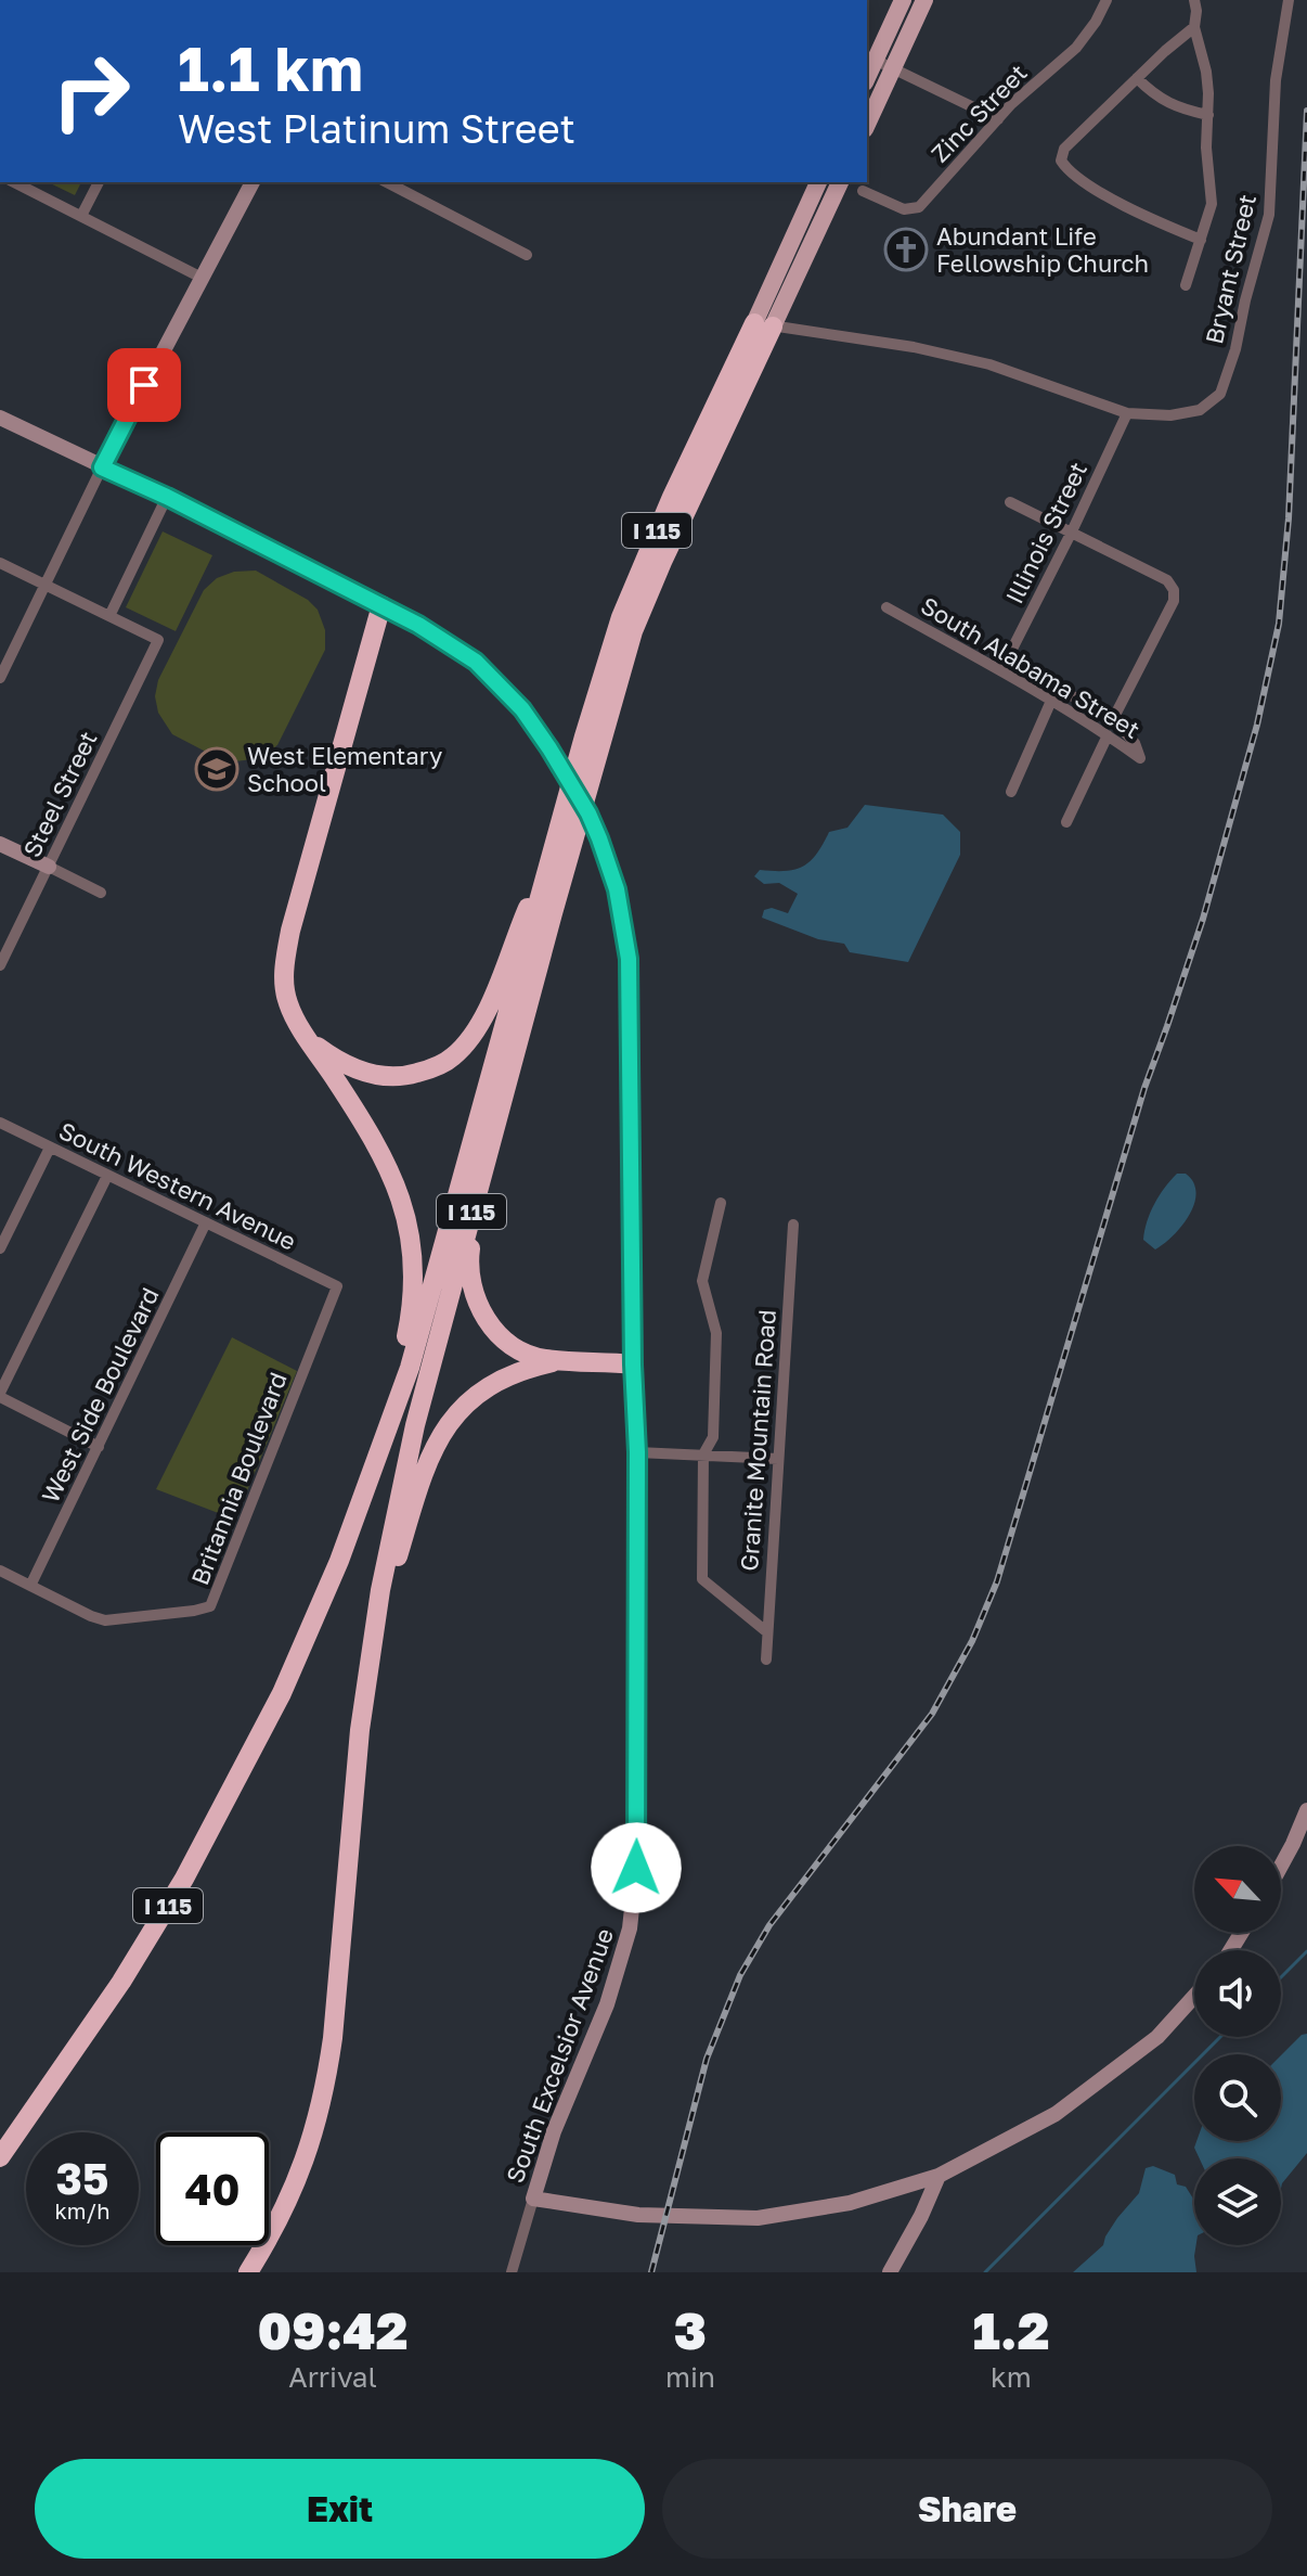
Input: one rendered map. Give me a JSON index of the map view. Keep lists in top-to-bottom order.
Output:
{
  "streets": {
    "highway": ["I 115"],
    "street": [
      "Zinc Street",
      "Bryant Street",
      "Illinois Street",
      "South Alabama Street",
      "Steel Street",
      "South Western Avenue",
      "West Side Boulevard",
      "Granite Mountain Road",
      "Britannia Boulevard",
      "South Excelsior Avenue"
    ]
  },
  "crossings": [
    ["Bryant Street", "I 115"],
    ["Bryant Street", "Illinois Street"],
    ["Illinois Street", "South Alabama Street"],
    ["South Western Avenue", "West Side Boulevard"],
    ["South Western Avenue", "Britannia Boulevard"],
    ["West Side Boulevard", "Britannia Boulevard"]
  ],
  "places": {
    "church": ["Abundant Life Fellowship Church"],
    "school or university": ["West Elementary School"]
  },
  "north": "top left",
  "page": {
    "turn": ["1.1 km", "West Platinum Street"],
    "speed": "35 km/h",
    "limit": "40",
    "eta": [
      "09:42",
      "Arrival",
      "3",
      "min",
      "1.2",
      "km"
    ],
    "buttons": ["Exit", "Share"]
  }
}
